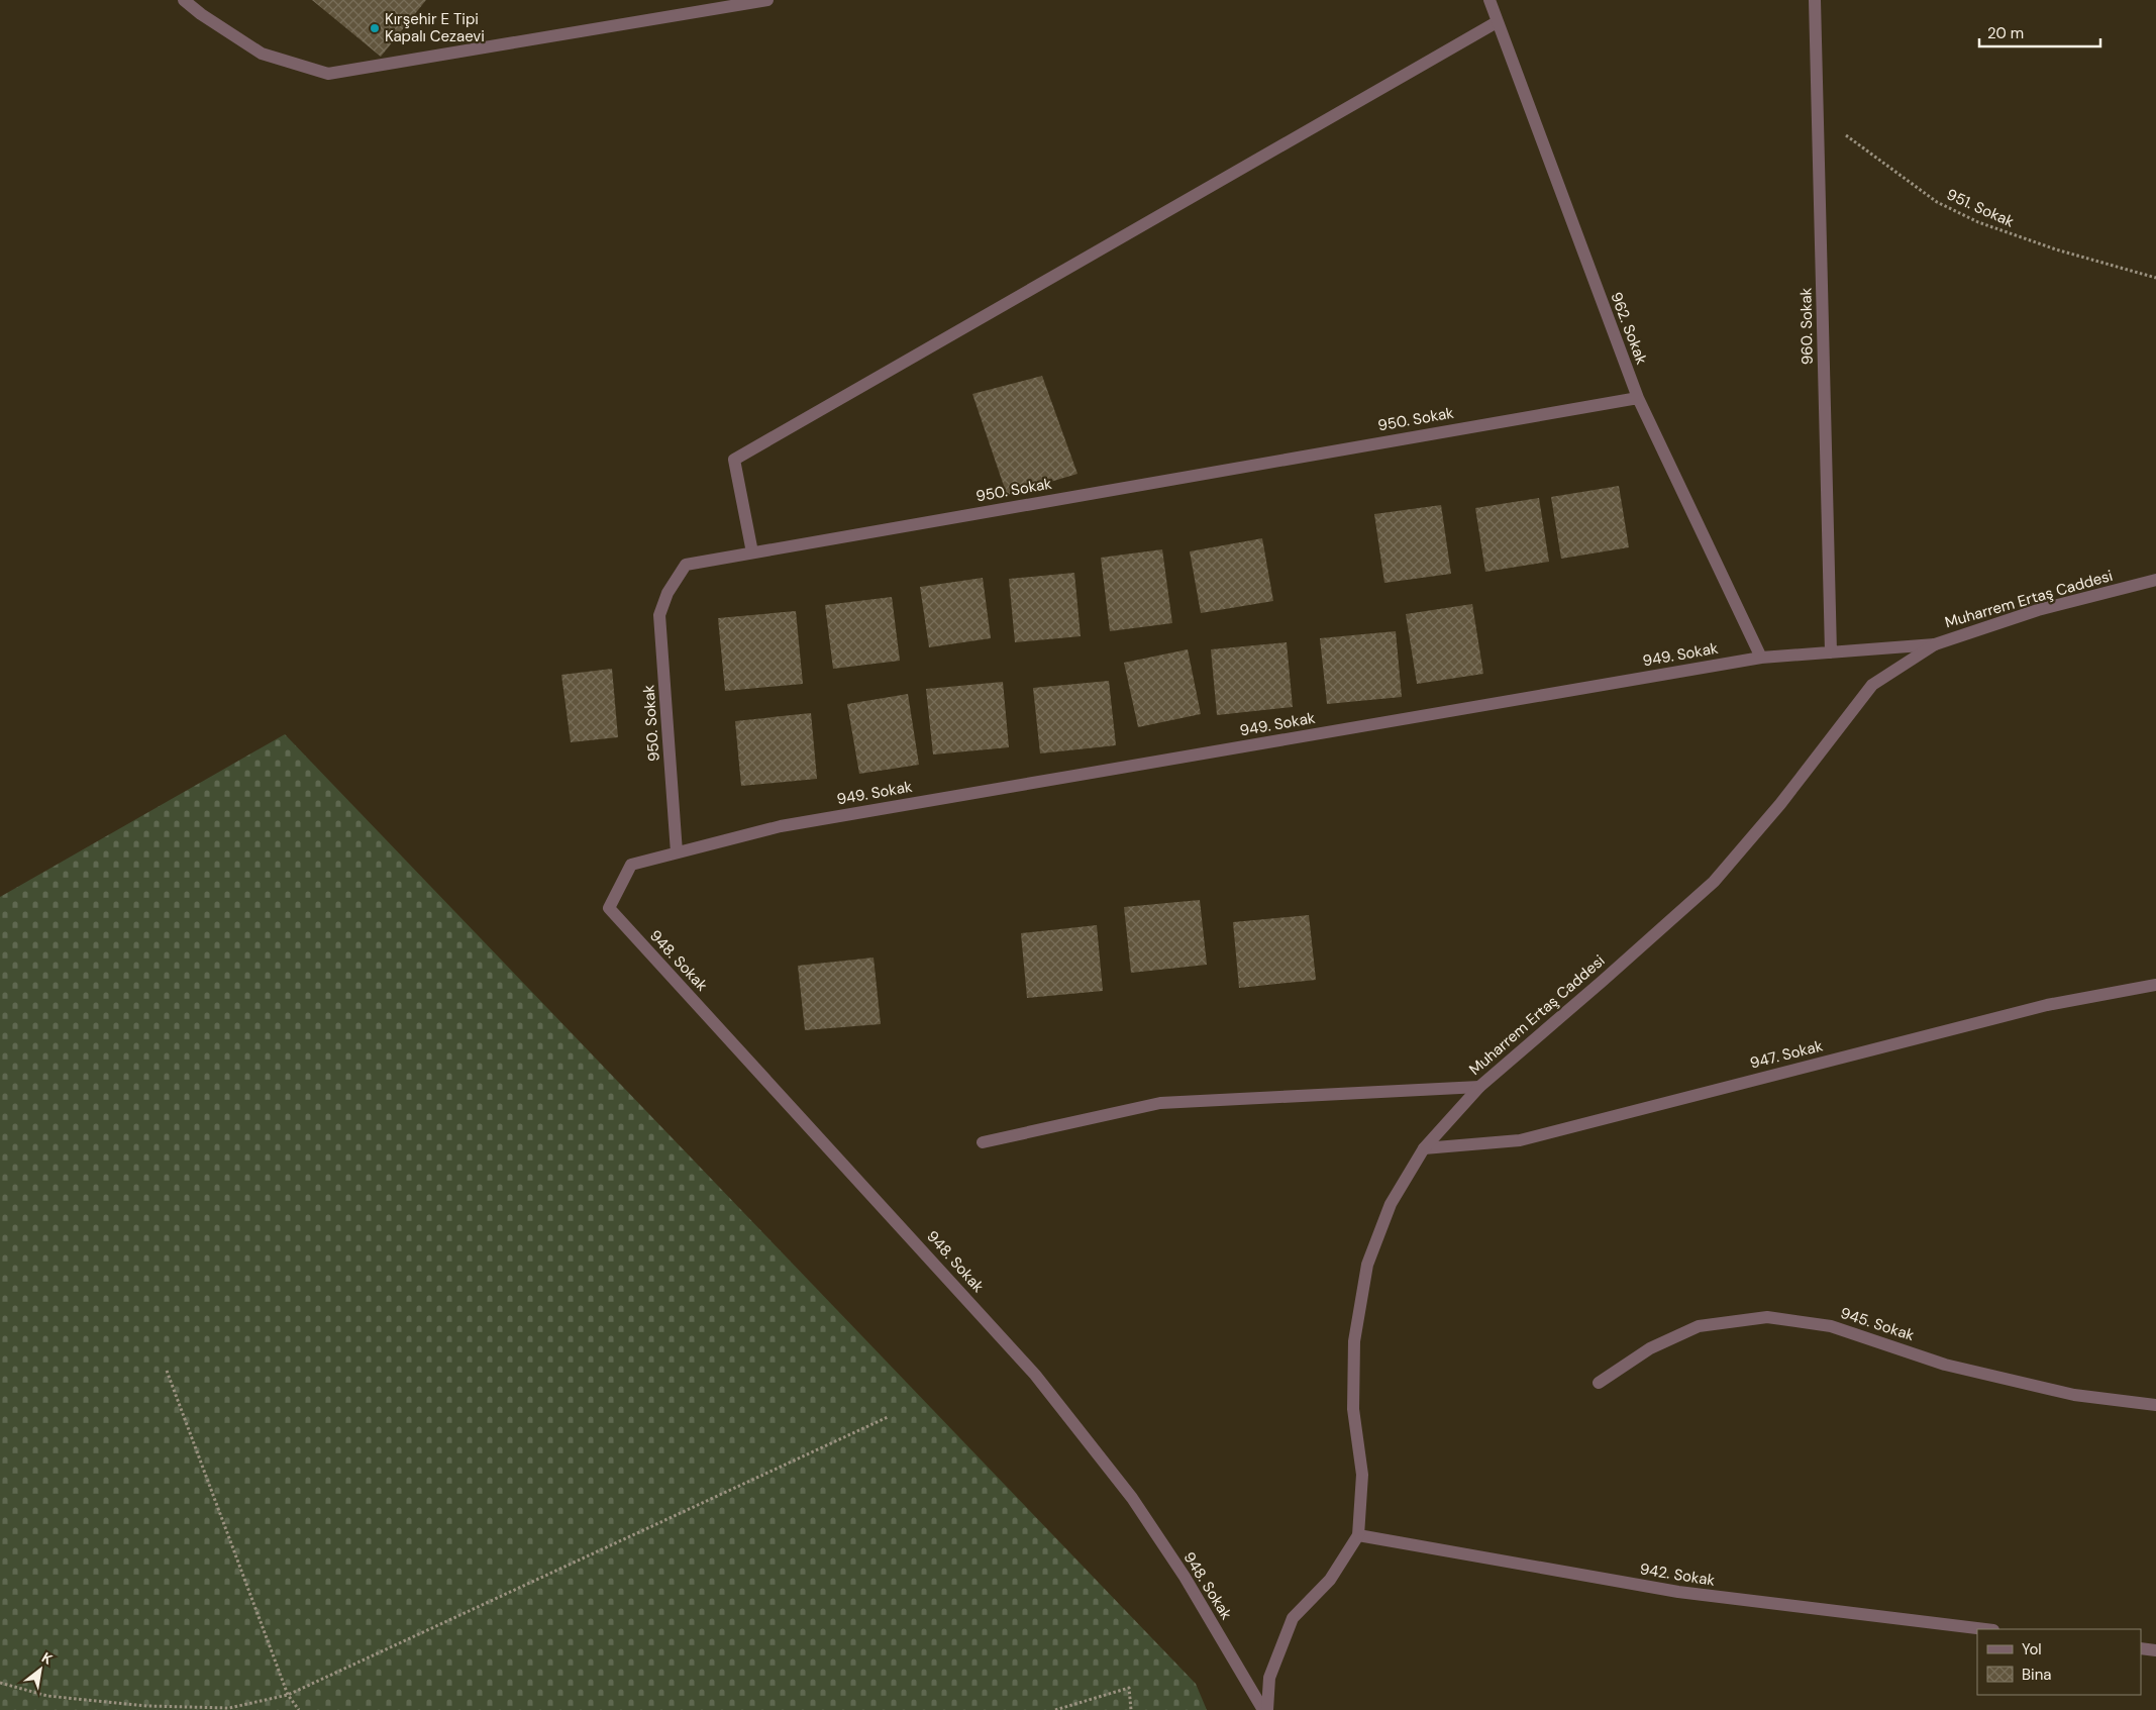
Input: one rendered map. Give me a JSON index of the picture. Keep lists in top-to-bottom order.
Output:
{
  "streets": {
    "street": [
      "960. Sokak",
      "962. Sokak",
      "950. Sokak",
      "Muharrem Ertaş Caddesi",
      "949. Sokak",
      "948. Sokak",
      "947. Sokak",
      "945. Sokak",
      "942. Sokak"
    ],
    "path": ["951. Sokak"]
  },
  "crossings": [
    ["951. Sokak", "960. Sokak"],
    ["960. Sokak", "949. Sokak"],
    ["962. Sokak", "950. Sokak"],
    ["962. Sokak", "949. Sokak"],
    ["950. Sokak", "949. Sokak"],
    ["Muharrem Ertaş Caddesi", "949. Sokak"],
    ["Muharrem Ertaş Caddesi", "947. Sokak"],
    ["Muharrem Ertaş Caddesi", "942. Sokak"],
    ["949. Sokak", "948. Sokak"]
  ],
  "places": ["Kırşehir E Tipi Kapalı Cezaevi"],
  "legend": ["Yol", "Bina"],
  "scale_bar": "20 m",
  "north": "top right"
}
